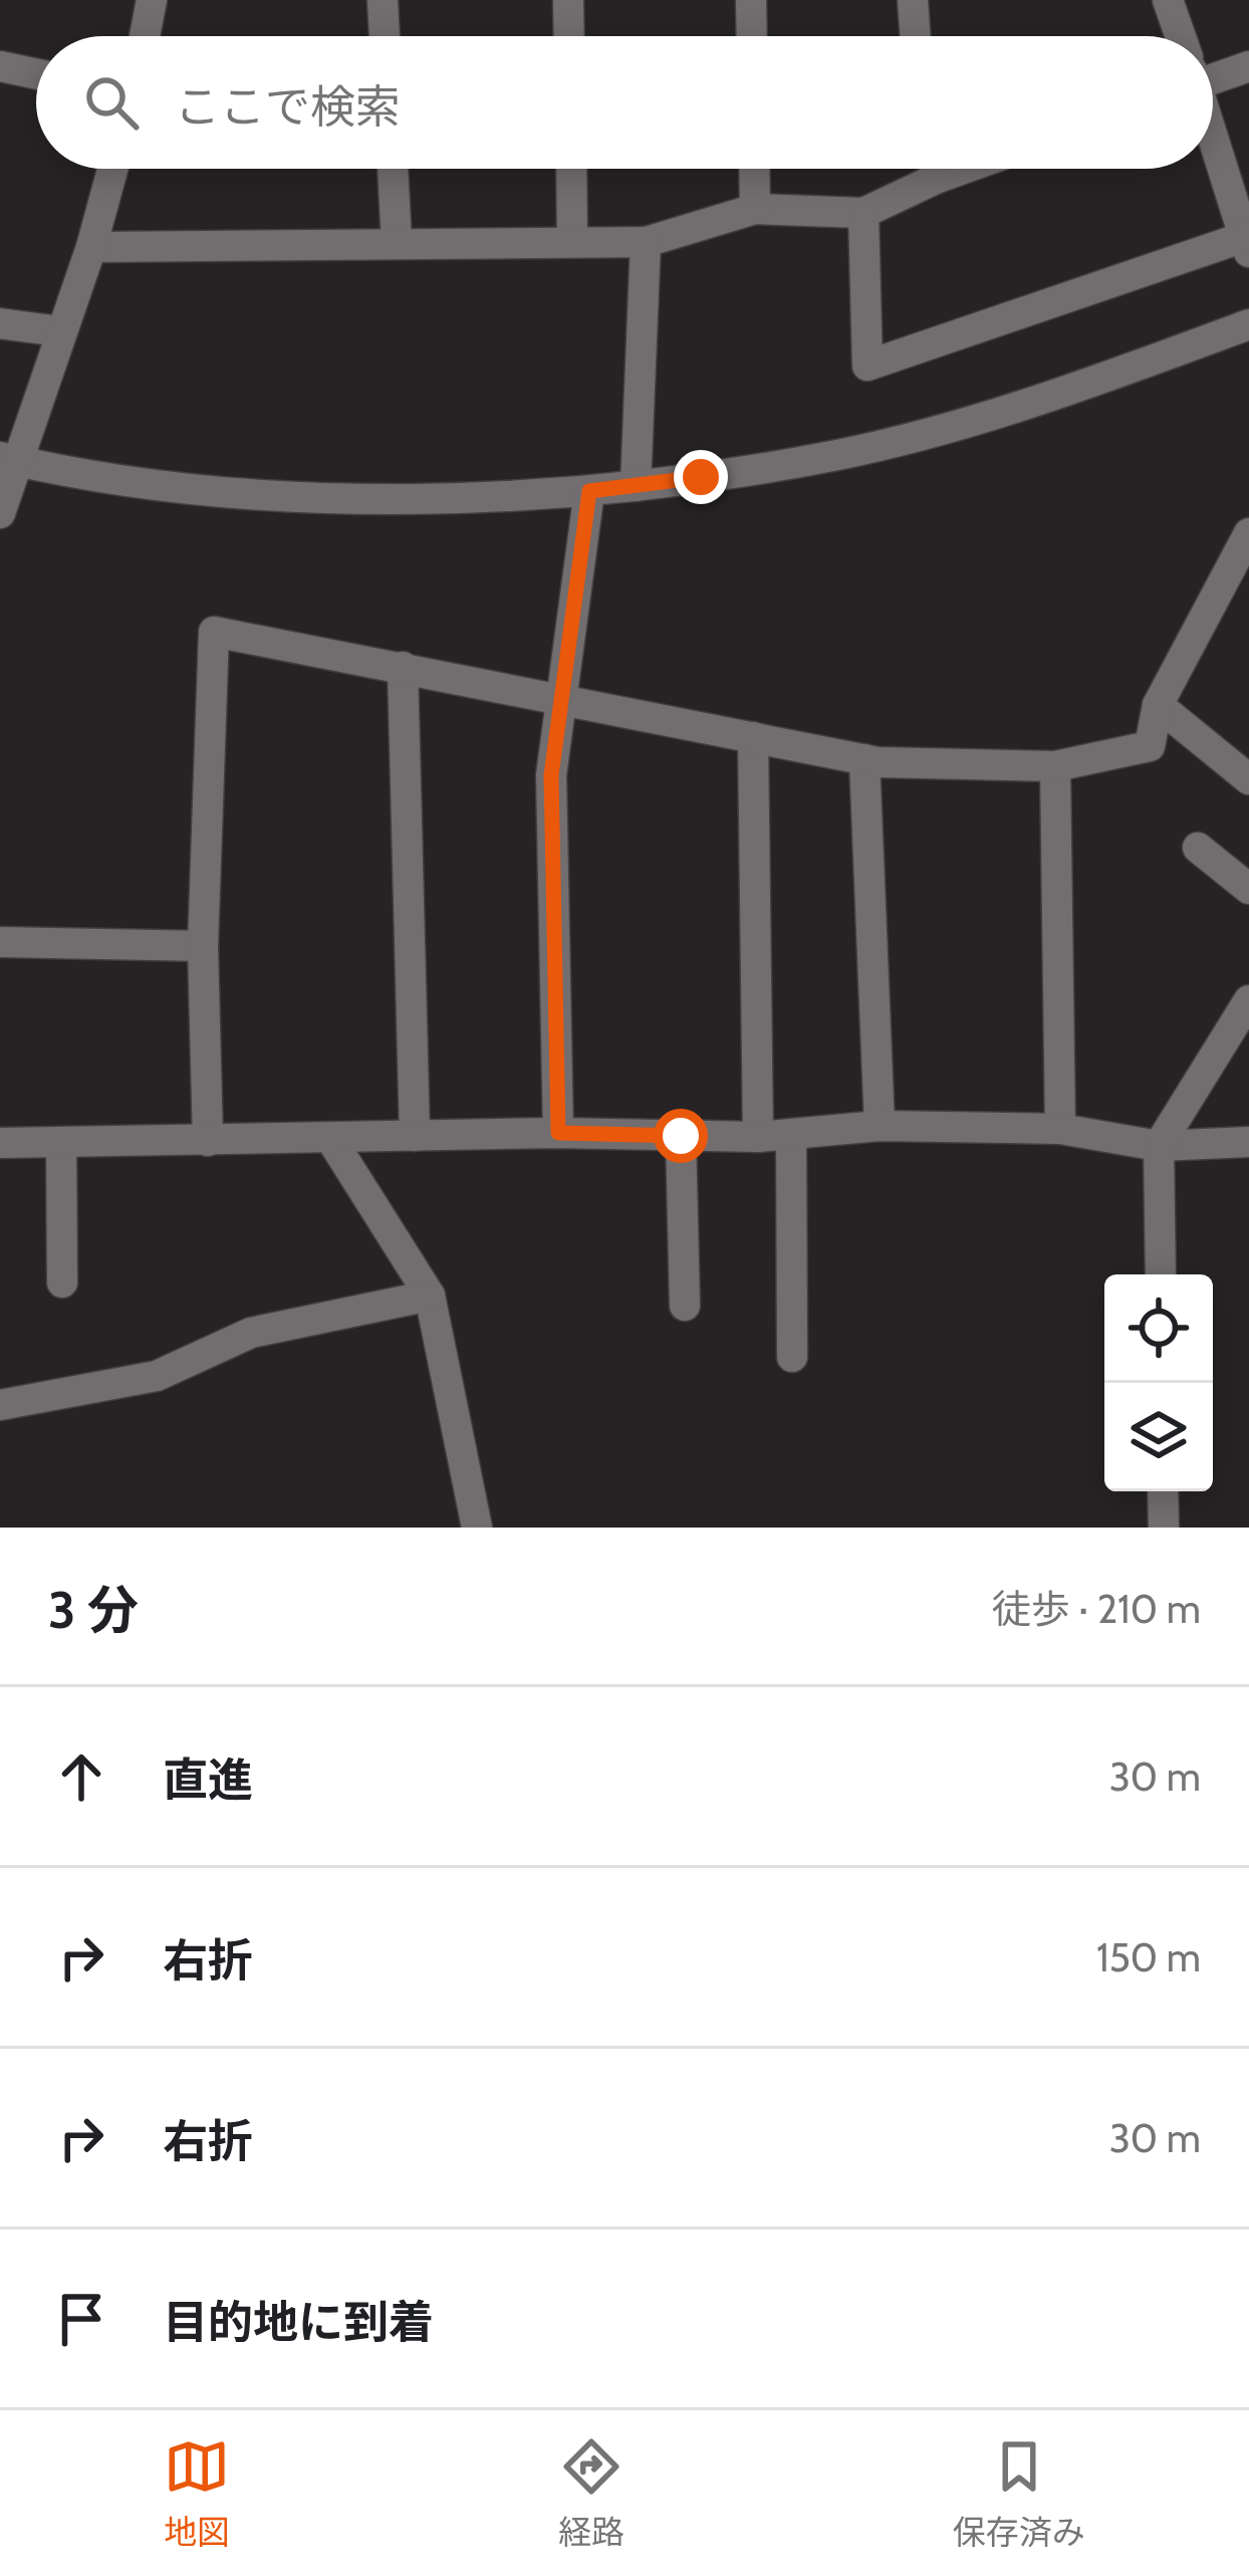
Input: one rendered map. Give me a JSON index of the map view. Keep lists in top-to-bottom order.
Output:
{
  "page": {
    "search": "ここで検索",
    "heading": ["3 分", "徒歩 · 210 m"],
    "list": [
      ["直進", "30 m"],
      ["右折", "150 m"],
      ["右折", "30 m"],
      "目的地に到着"
    ],
    "nav": ["地図", "経路", "保存済み"]
  }
}
